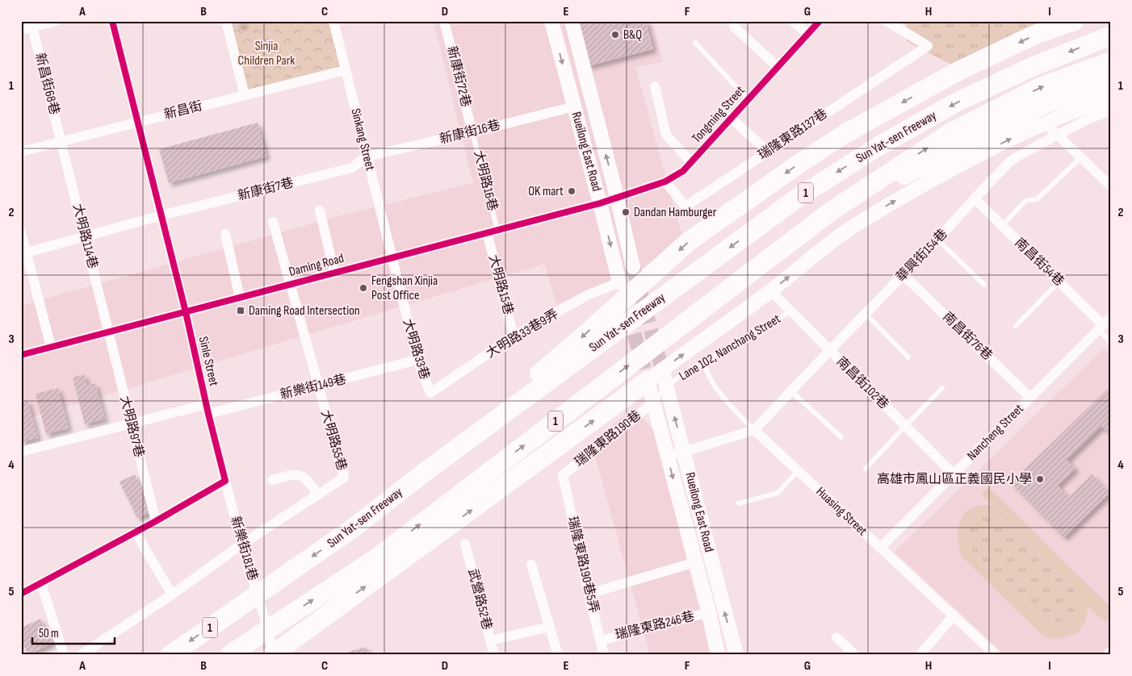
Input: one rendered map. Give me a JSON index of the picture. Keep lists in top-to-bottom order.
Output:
{
  "streets": {
    "highway": ["Sun Yat-sen Freeway", "1"],
    "street": [
      "新康街72巷",
      "新昌街68巷",
      "新昌街",
      "Tongming Street",
      "新康街16巷",
      "瑞隆東路137巷",
      "Sinkang Street",
      "Rueilong East Road",
      "新康街7巷",
      "大明路114巷",
      "華興街154巷",
      "南昌街54巷",
      "Daming Road",
      "大明路15巷",
      "大明路33巷9弄",
      "南昌街76巷",
      "大明路33巷",
      "Sinle Street",
      "南昌街102巷",
      "新樂街149巷",
      "大明路97巷",
      "Nancheng Street",
      "瑞隆東路190巷",
      "大明路55巷",
      "Huasing Street",
      "新樂街181巷",
      "瑞隆東路190巷5弄",
      "武營路52巷",
      "瑞隆東路246巷"
    ],
    "lane": ["大明路16巷", "Lane 102, Nanchang Street"]
  },
  "crossings": [
    ["新康街72巷", "新康街16巷"],
    ["新康街72巷", "大明路16巷"],
    ["新昌街68巷", "新昌街"],
    ["新昌街68巷", "大明路114巷"],
    ["新昌街", "Sinkang Street"],
    ["新昌街", "大明路114巷"],
    ["新昌街", "Sinle Street"],
    ["Tongming Street", "瑞隆東路137巷"],
    ["Tongming Street", "Rueilong East Road"],
    ["Tongming Street", "Daming Road"],
    ["新康街16巷", "Sinkang Street"],
    ["新康街16巷", "Rueilong East Road"],
    ["新康街16巷", "大明路16巷"],
    ["新康街16巷", "新康街7巷"],
    ["Sun Yat-sen Freeway", "新樂街181巷"],
    ["Sinkang Street", "新康街7巷"],
    ["Sinkang Street", "Daming Road"],
    ["Sinkang Street", "大明路33巷"],
    ["Rueilong East Road", "Daming Road"],
    ["Rueilong East Road", "大明路33巷9弄"],
    ["Rueilong East Road", "Lane 102, Nanchang Street"],
    ["Rueilong East Road", "瑞隆東路190巷"],
    ["Rueilong East Road", "瑞隆東路246巷"],
    ["大明路16巷", "Daming Road"],
    ["新康街7巷", "大明路114巷"],
    ["新康街7巷", "Sinle Street"],
    ["大明路114巷", "Daming Road"],
    ["大明路114巷", "大明路97巷"],
    ["華興街154巷", "南昌街54巷"],
    ["華興街154巷", "南昌街76巷"],
    ["華興街154巷", "南昌街102巷"],
    ["華興街154巷", "Huasing Street"],
    ["南昌街54巷", "Nancheng Street"],
    ["Daming Road", "大明路15巷"],
    ["Daming Road", "大明路33巷"],
    ["Daming Road", "Sinle Street"],
    ["Daming Road", "大明路97巷"],
    ["Daming Road", "大明路55巷"],
    ["大明路15巷", "大明路33巷9弄"],
    ["大明路33巷9弄", "大明路33巷"],
    ["南昌街76巷", "Nancheng Street"],
    ["Lane 102, Nanchang Street", "南昌街102巷"],
    ["Lane 102, Nanchang Street", "瑞隆東路190巷"],
    ["大明路33巷", "新樂街149巷"],
    ["Sinle Street", "新樂街149巷"],
    ["Sinle Street", "新樂街181巷"],
    ["南昌街102巷", "Nancheng Street"],
    ["新樂街149巷", "大明路97巷"],
    ["新樂街149巷", "大明路55巷"],
    ["Nancheng Street", "Huasing Street"],
    ["瑞隆東路190巷", "瑞隆東路190巷5弄"],
    ["大明路55巷", "新樂街181巷"],
    ["瑞隆東路190巷5弄", "瑞隆東路246巷"]
  ],
  "parks": ["Sinjia Children Park"],
  "places": {
    "other": [
      "B&Q",
      "OK mart",
      "Dandan Hamburger",
      "Fengshan Xinjia Post Office",
      "高雄市鳳山區正義國民小學"
    ],
    "transit": ["Daming Road Intersection"]
  },
  "scale_bar": "50 m",
  "grid": {
    "columns": [
      "A",
      "B",
      "C",
      "D",
      "E",
      "F",
      "G",
      "H",
      "I"
    ],
    "rows": [
      "1",
      "2",
      "3",
      "4",
      "5"
    ]
  }
}
